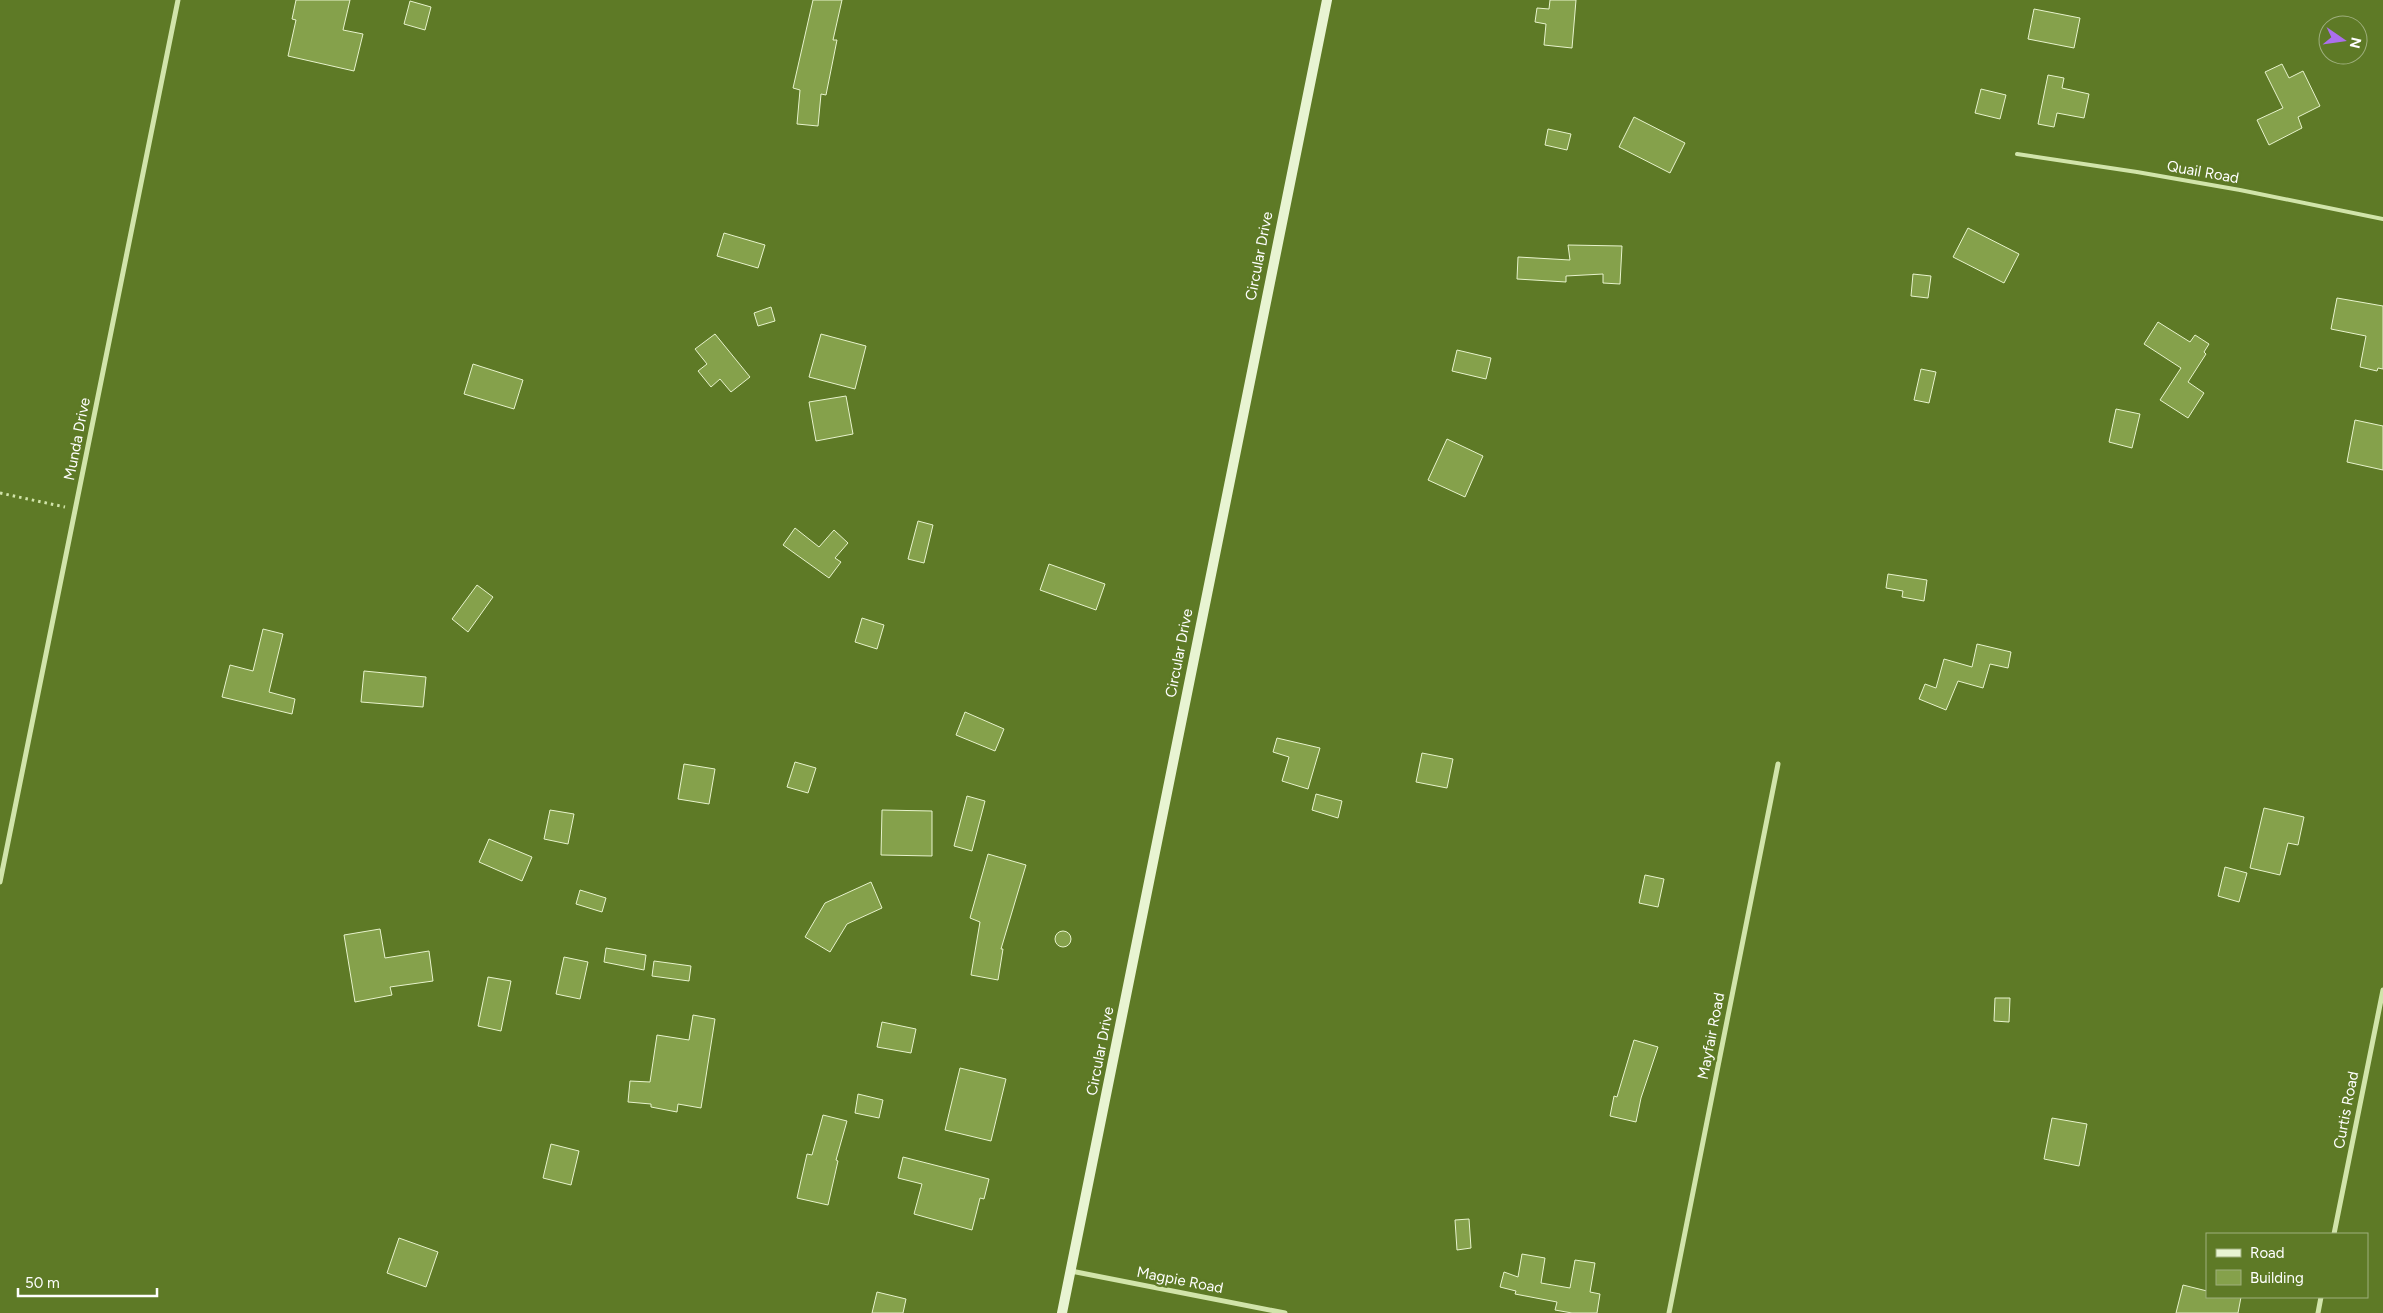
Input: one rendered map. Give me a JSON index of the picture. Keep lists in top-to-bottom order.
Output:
{
  "streets": {
    "street": [
      "Circular Drive",
      "Munda Drive",
      "Mayfair Road",
      "Curtis Road",
      "Magpie Road"
    ],
    "lane": ["Quail Road"]
  },
  "crossings": [
    ["Circular Drive", "Magpie Road"]
  ],
  "legend": ["Road", "Building"],
  "scale_bar": "50 m",
  "north": "right"
}
